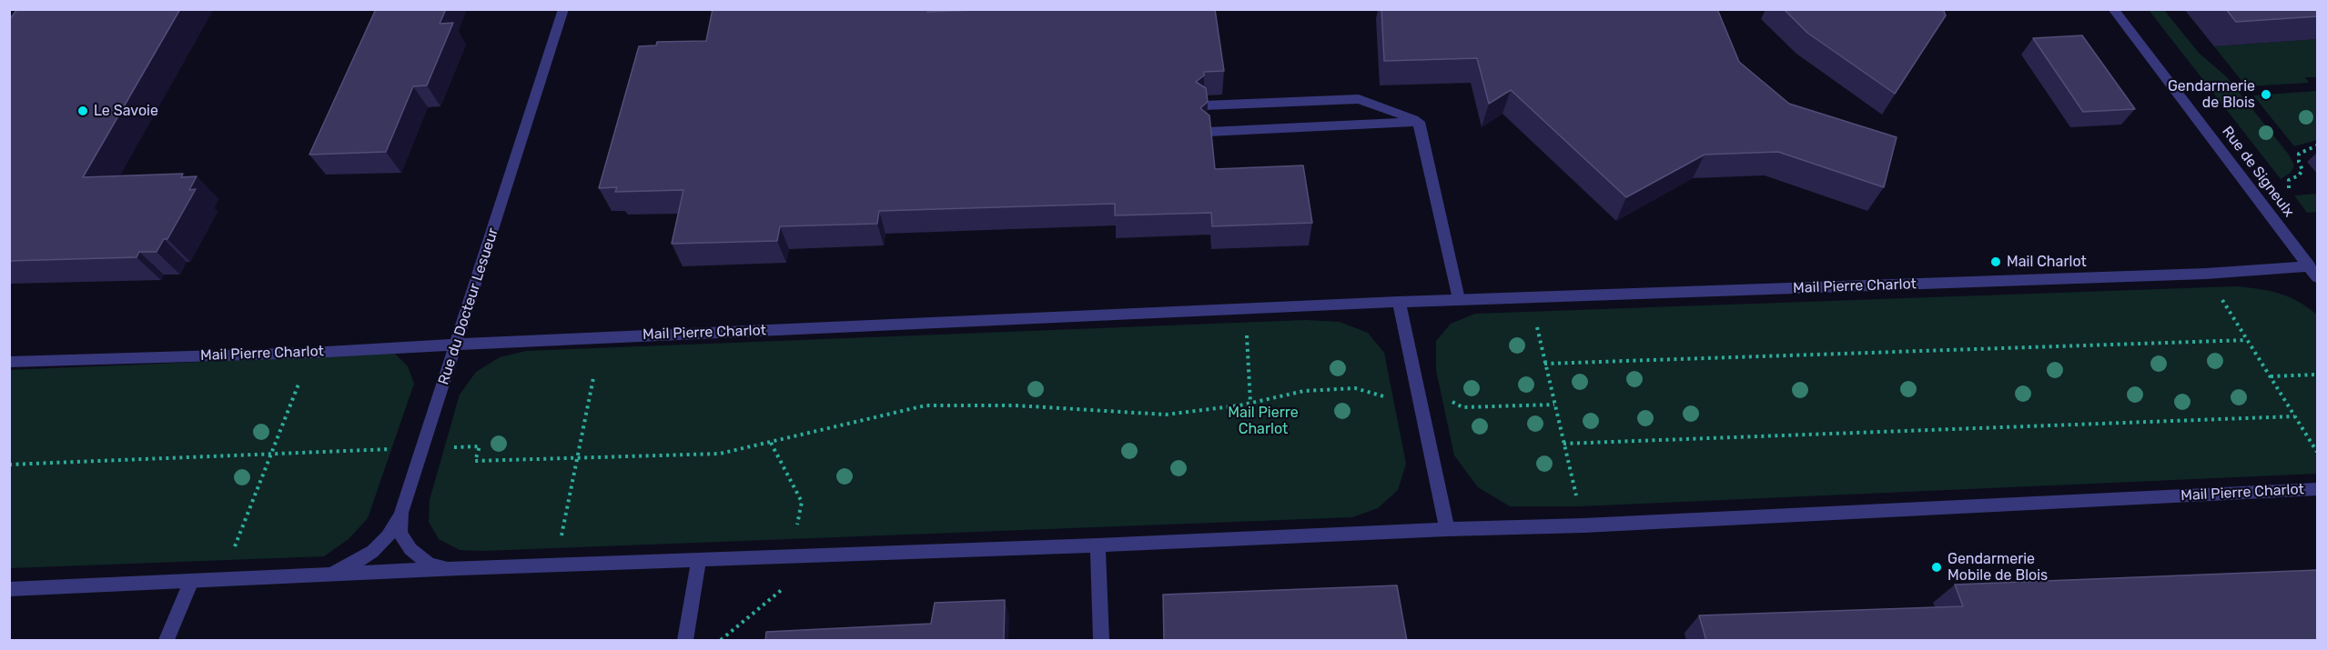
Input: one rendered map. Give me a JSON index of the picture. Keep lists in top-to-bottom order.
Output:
{
  "streets": {
    "street": ["Rue de Signeulx", "Mail Pierre Charlot", "Rue du Docteur Lesueur"]
  },
  "crossings": [
    ["Rue de Signeulx", "Mail Pierre Charlot"],
    ["Mail Pierre Charlot", "Rue du Docteur Lesueur"]
  ],
  "parks": ["Mail Pierre Charlot"],
  "places": [
    "Gendarmerie de Blois",
    "Le Savoie",
    "Mail Charlot",
    "Gendarmerie Mobile de Blois"
  ]
}
